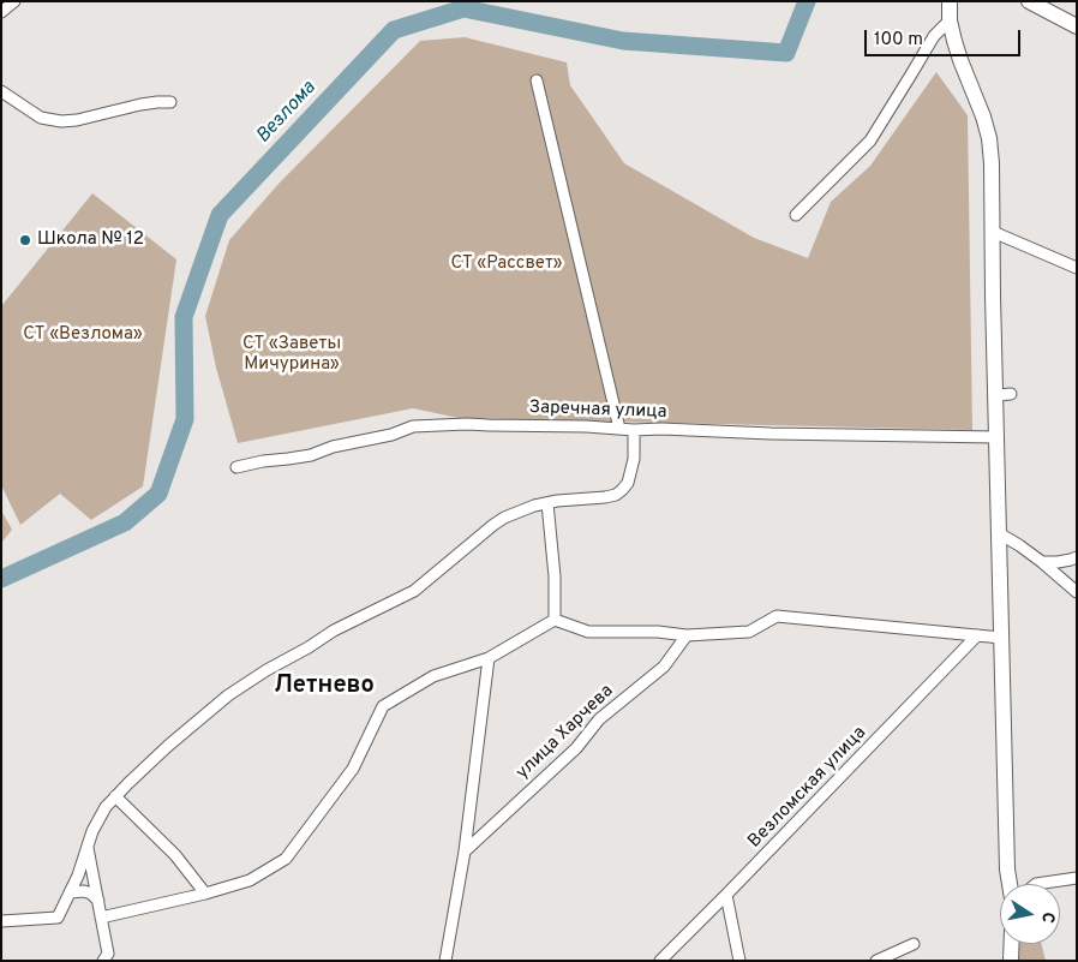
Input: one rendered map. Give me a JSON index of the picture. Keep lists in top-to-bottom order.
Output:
{
  "streets": {
    "street": ["Заречная улица", "улица Харчева", "Везломская улица"]
  },
  "districts": ["Летнево"],
  "water": ["Везлома"],
  "parks": ["СТ «Рассвет»", "СТ «Везлома»", "СТ «Заветы Мичурина»"],
  "places": ["Школа № 12"],
  "scale_bar": "100 m",
  "north": "right"
}
